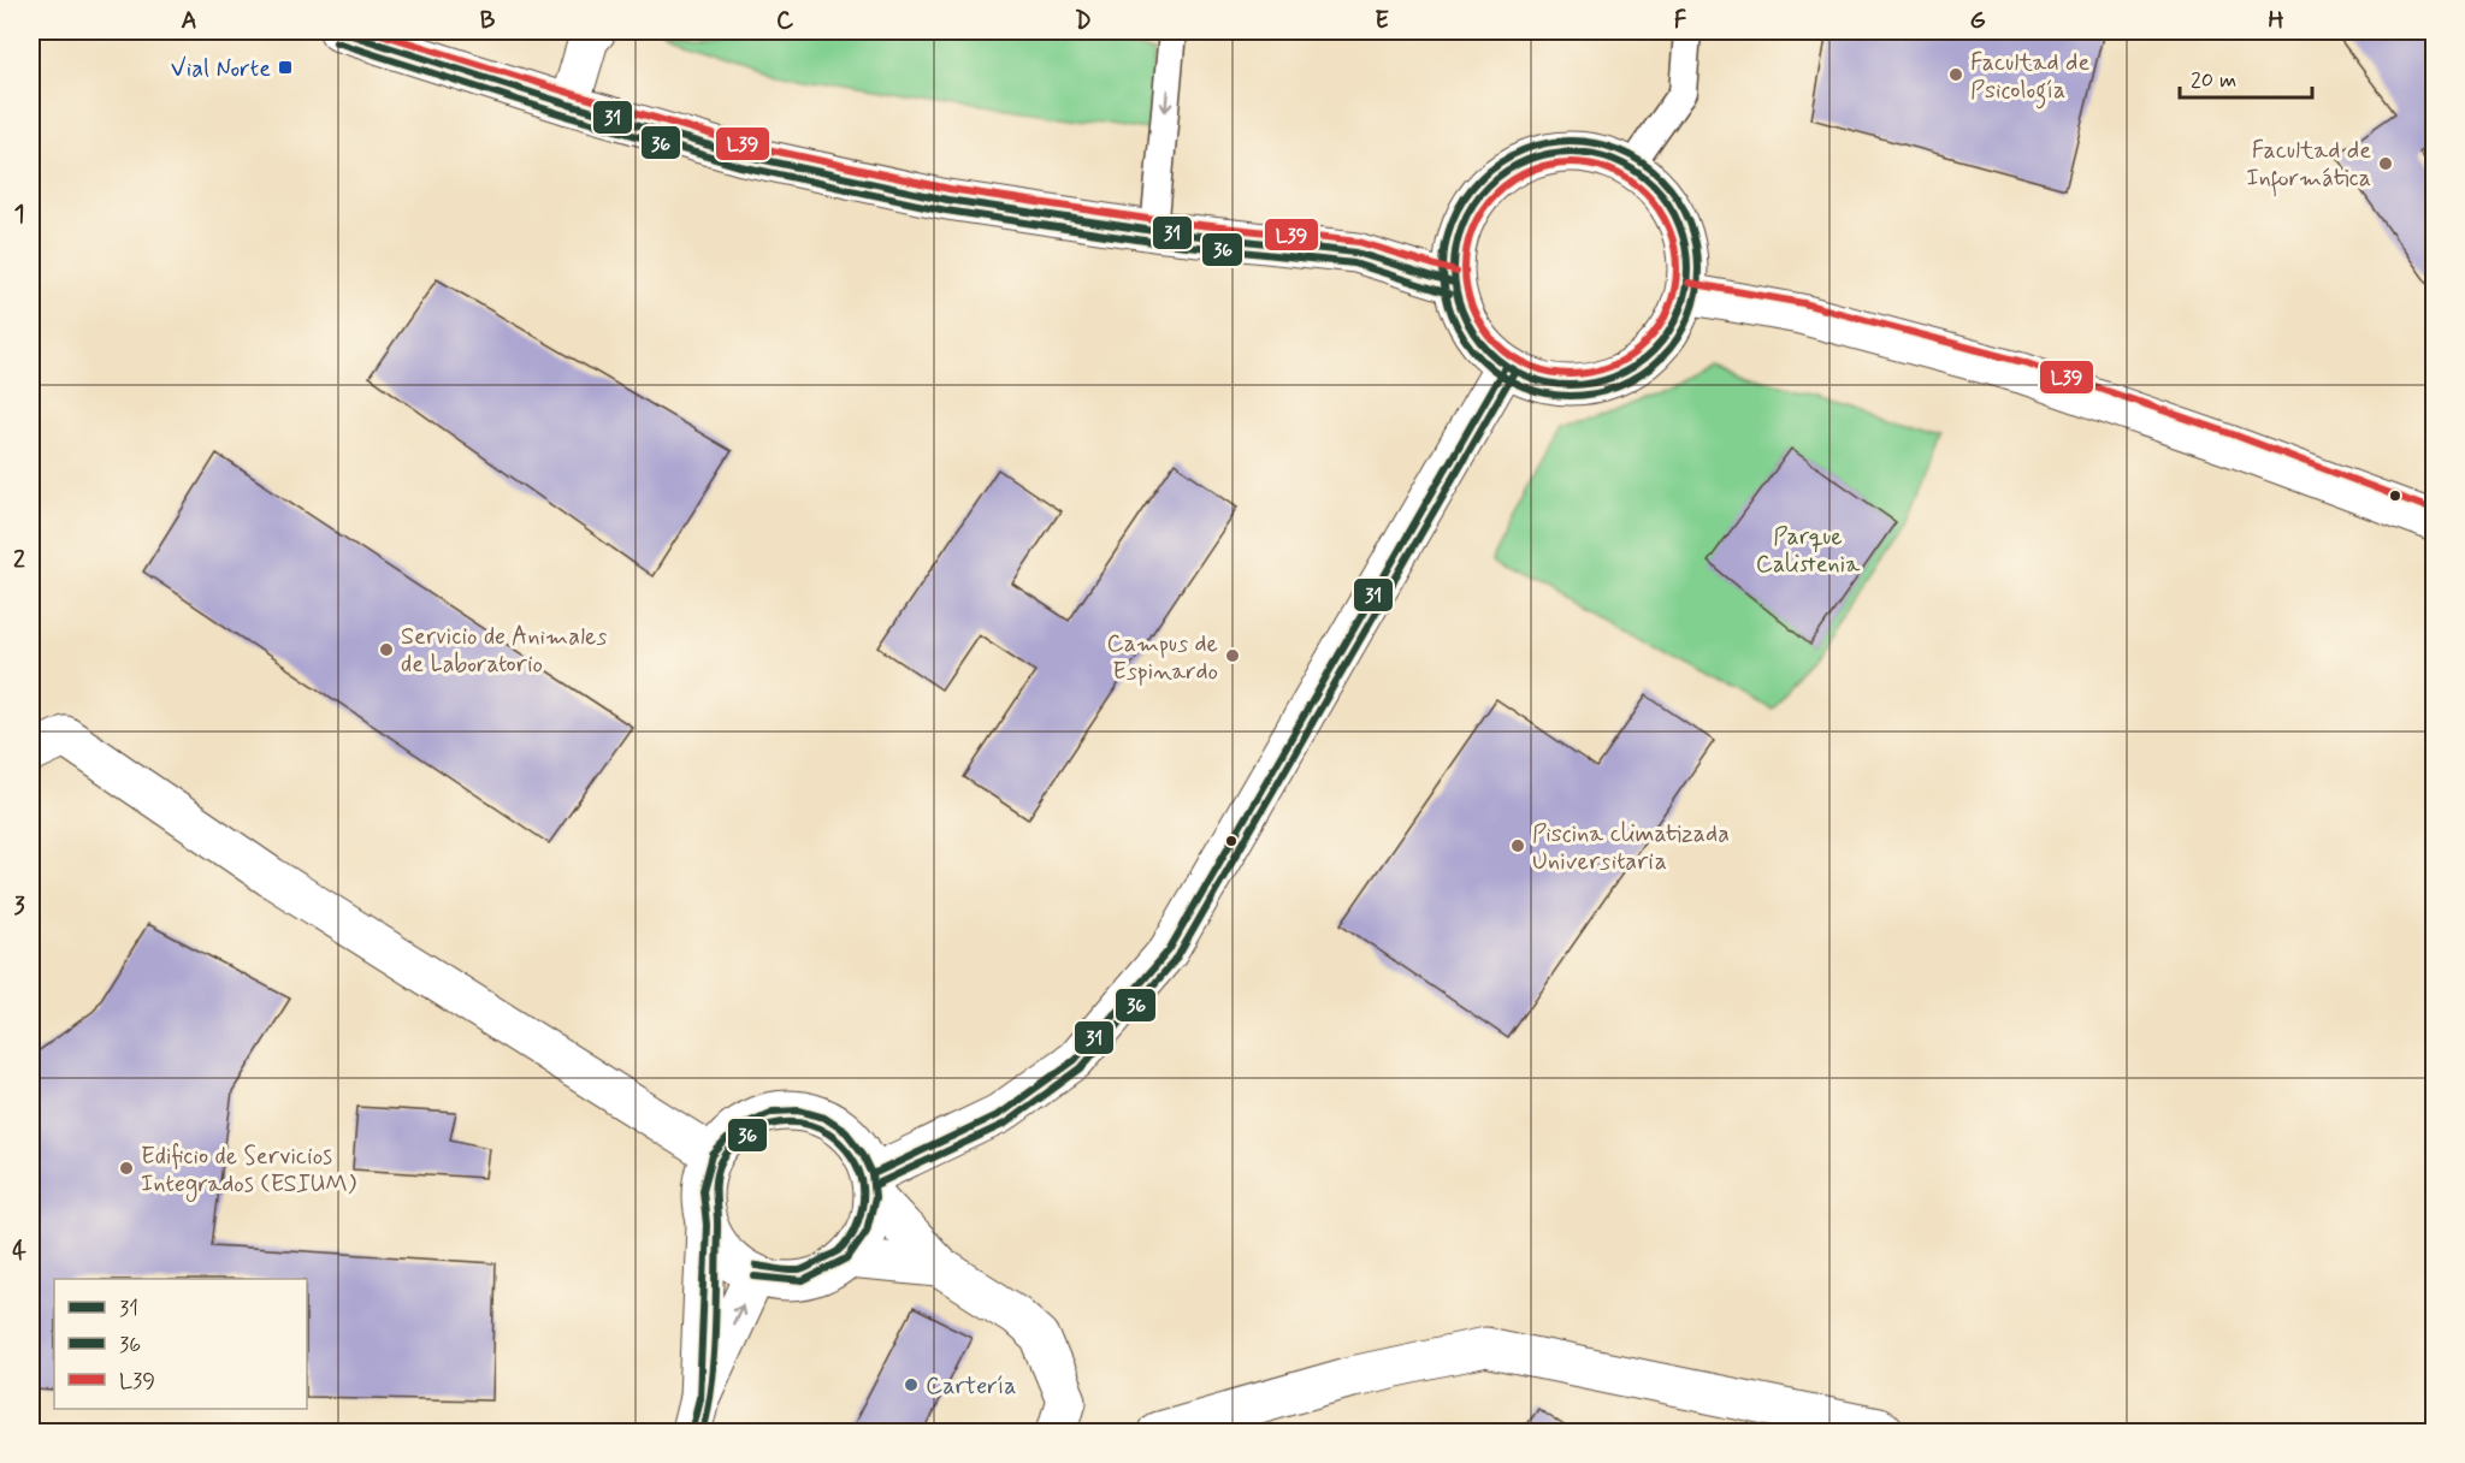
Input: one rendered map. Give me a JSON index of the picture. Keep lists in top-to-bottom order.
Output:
{
  "parks": ["Parque Calistenia"],
  "places": {
    "transit": ["Vial Norte"],
    "other": [
      "Facultad de Psicología",
      "Facultad de Informática",
      "Servicio de Animales de Laboratorio",
      "Campus de Espinardo",
      "Piscina climatizada Universitaria",
      "Edificio de Servicios Integrados (ESIUM)",
      "Cartería"
    ]
  },
  "lines": ["transit line 31", "transit line L39", "transit line 36"],
  "legend": ["31", "36", "L39"],
  "scale_bar": "20 m",
  "grid": {
    "columns": [
      "A",
      "B",
      "C",
      "D",
      "E",
      "F",
      "G",
      "H"
    ],
    "rows": [
      "1",
      "2",
      "3",
      "4"
    ]
  }
}
